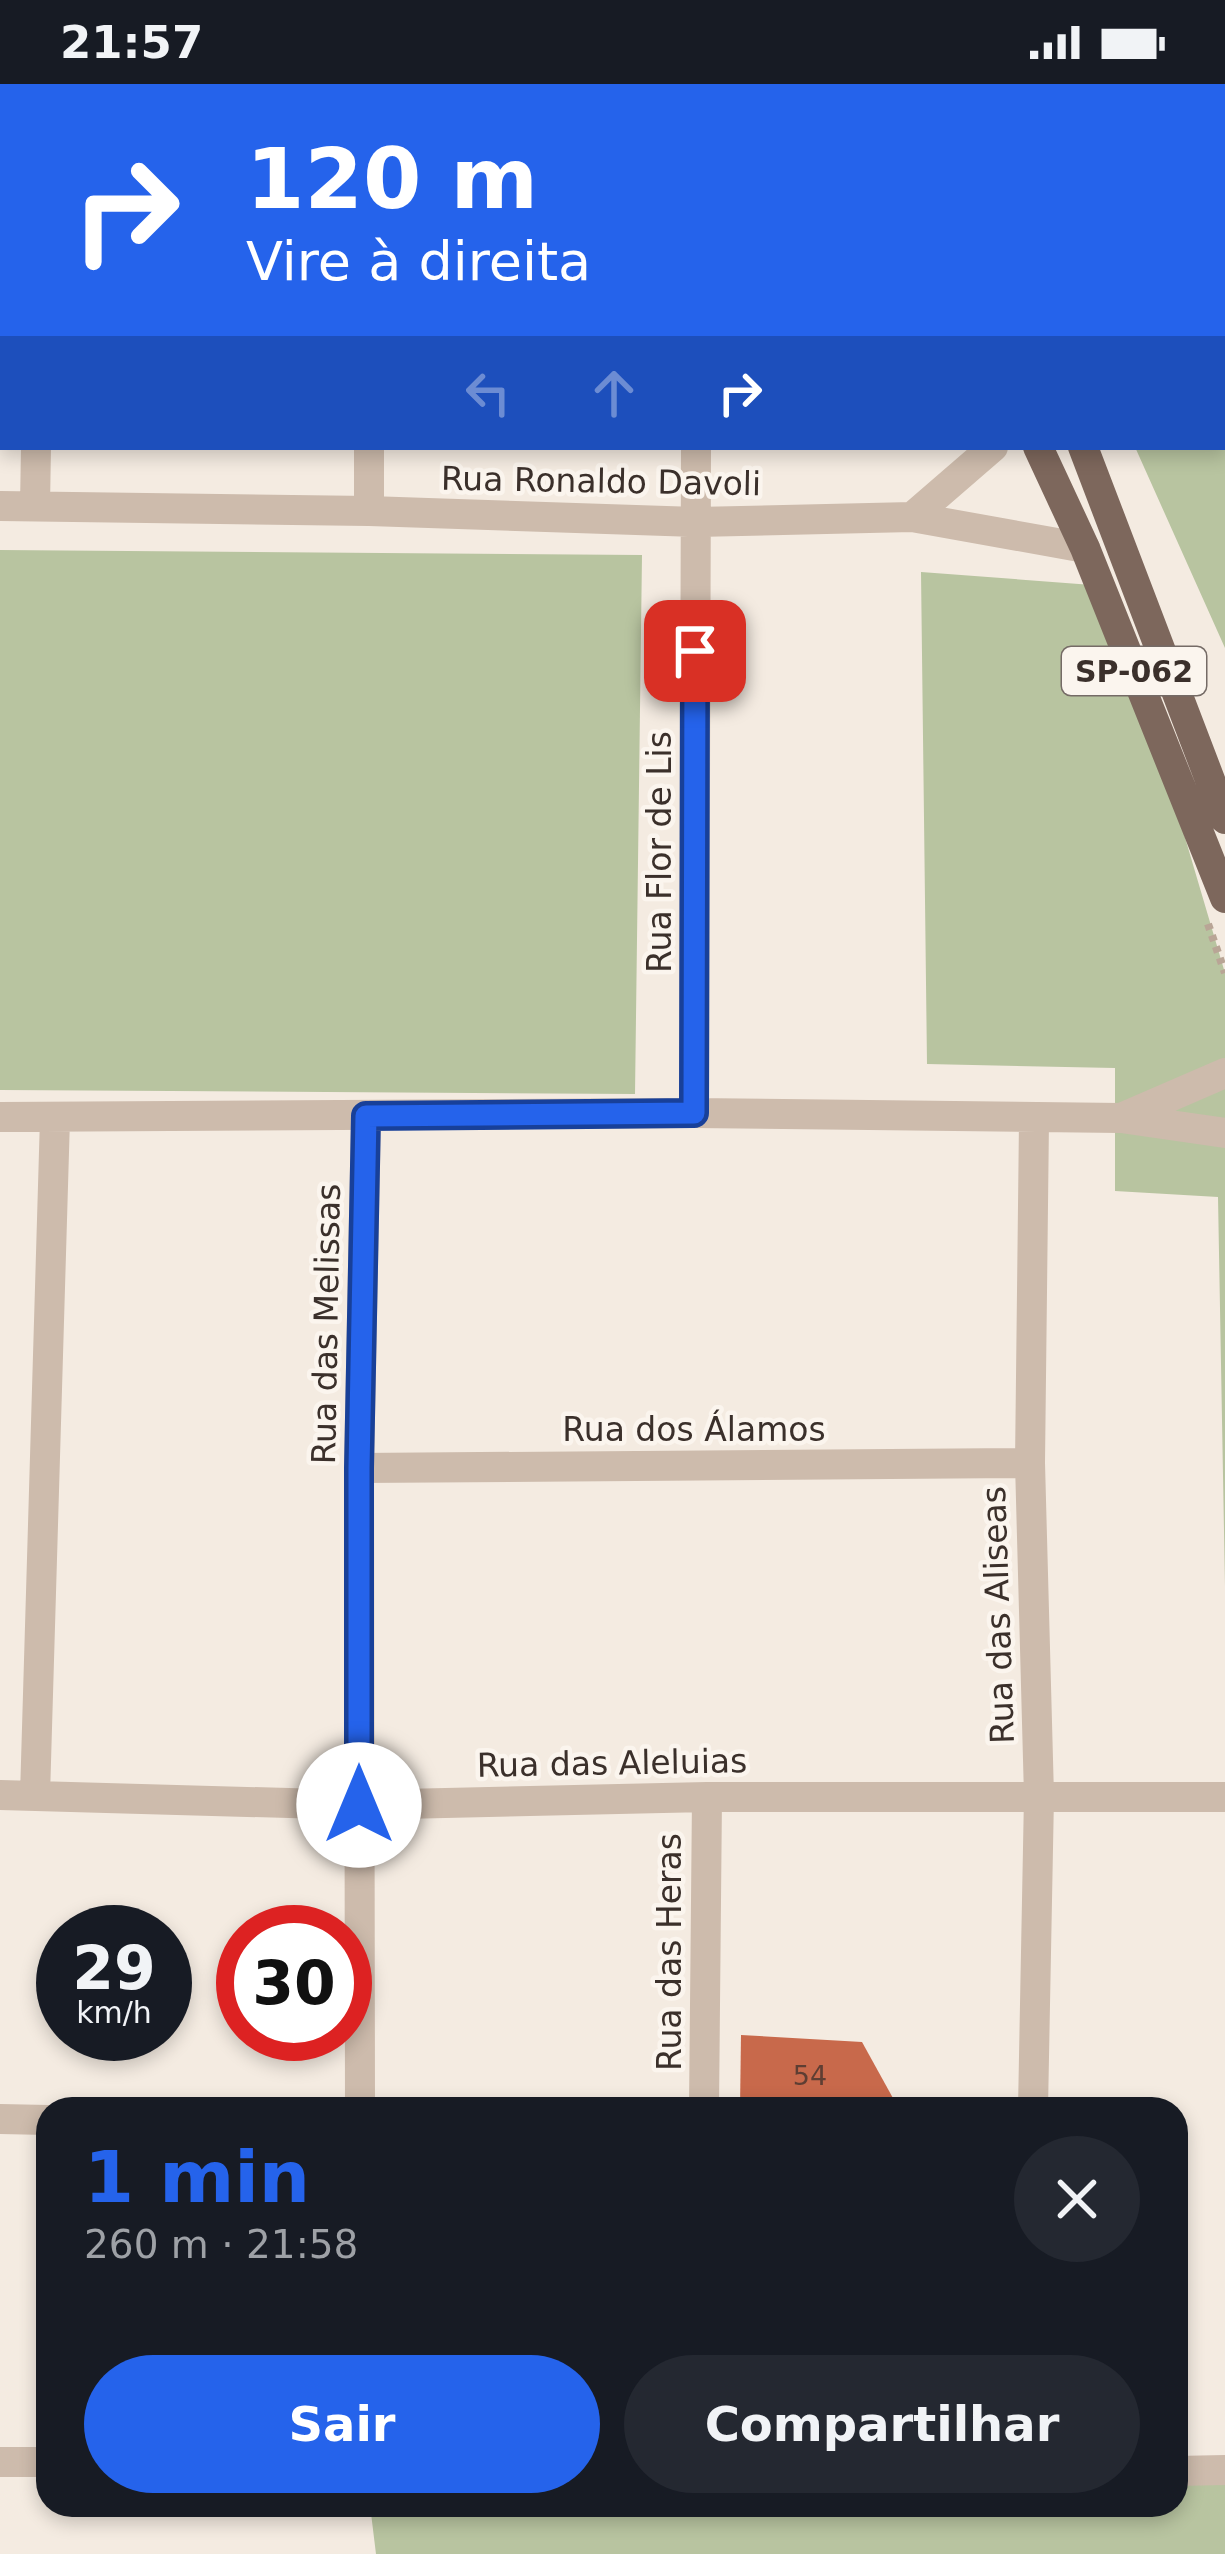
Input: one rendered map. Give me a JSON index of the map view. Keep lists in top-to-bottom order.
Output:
{
  "streets": {
    "main road": ["SP-062"],
    "street": [
      "Rua Ronaldo Davoli",
      "Rua Flor de Lis",
      "Rua das Melissas",
      "Rua dos Álamos",
      "Rua das Aliseas",
      "Rua das Aleluias",
      "Rua das Heras"
    ]
  },
  "crossings": [
    ["Rua Ronaldo Davoli", "SP-062"],
    ["Rua Ronaldo Davoli", "Rua Flor de Lis"],
    ["Rua das Melissas", "Rua dos Álamos"],
    ["Rua das Melissas", "Rua das Aleluias"],
    ["Rua dos Álamos", "Rua das Aliseas"],
    ["Rua das Aliseas", "Rua das Aleluias"],
    ["Rua das Aleluias", "Rua das Heras"]
  ],
  "house_numbers": ["54"],
  "page": {
    "status": "21:57",
    "turn": ["120 m", "Vire à direita"],
    "speed": "29 km/h",
    "limit": "30",
    "heading": ["1 min", "260 m · 21:58"],
    "buttons": ["Sair", "Compartilhar"]
  }
}
